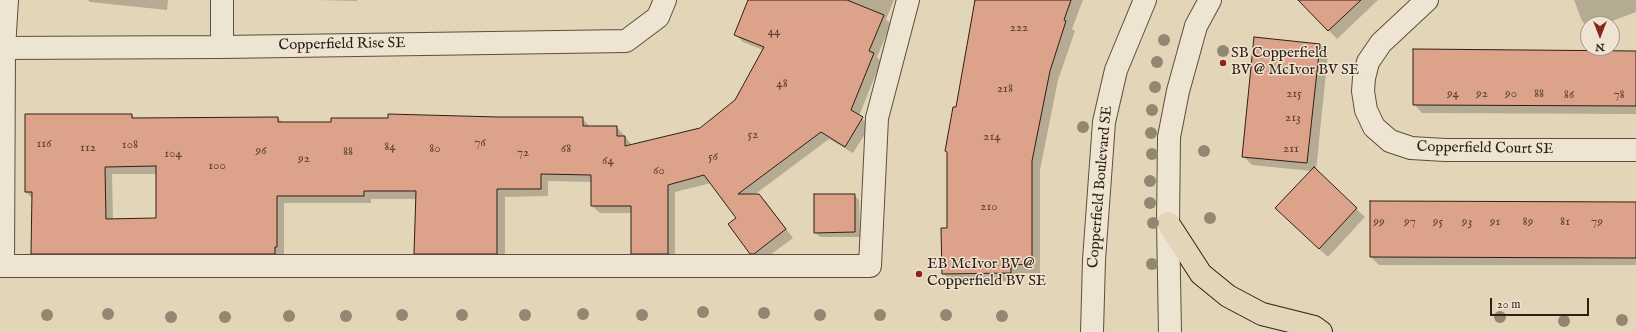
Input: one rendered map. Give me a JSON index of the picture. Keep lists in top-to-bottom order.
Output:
{
  "streets": {
    "street": ["Copperfield Rise SE", "Copperfield Court SE", "Copperfield Boulevard SE"]
  },
  "places": ["SB Copperfield BV @ McIvor BV SE", "EB McIvor BV @ Copperfield BV SE"],
  "house_numbers": [
    "222",
    "44",
    "48",
    "218",
    "215",
    "94",
    "92",
    "90",
    "88",
    "86",
    "78",
    "213",
    "52",
    "214",
    "76",
    "116",
    "108",
    "84",
    "112",
    "80",
    "68",
    "211",
    "96",
    "88",
    "72",
    "104",
    "56",
    "92",
    "64",
    "100",
    "60",
    "210",
    "99",
    "97",
    "95",
    "93",
    "91",
    "89",
    "81",
    "79"
  ],
  "scale_bar": "20 m",
  "north": "bottom"
}
